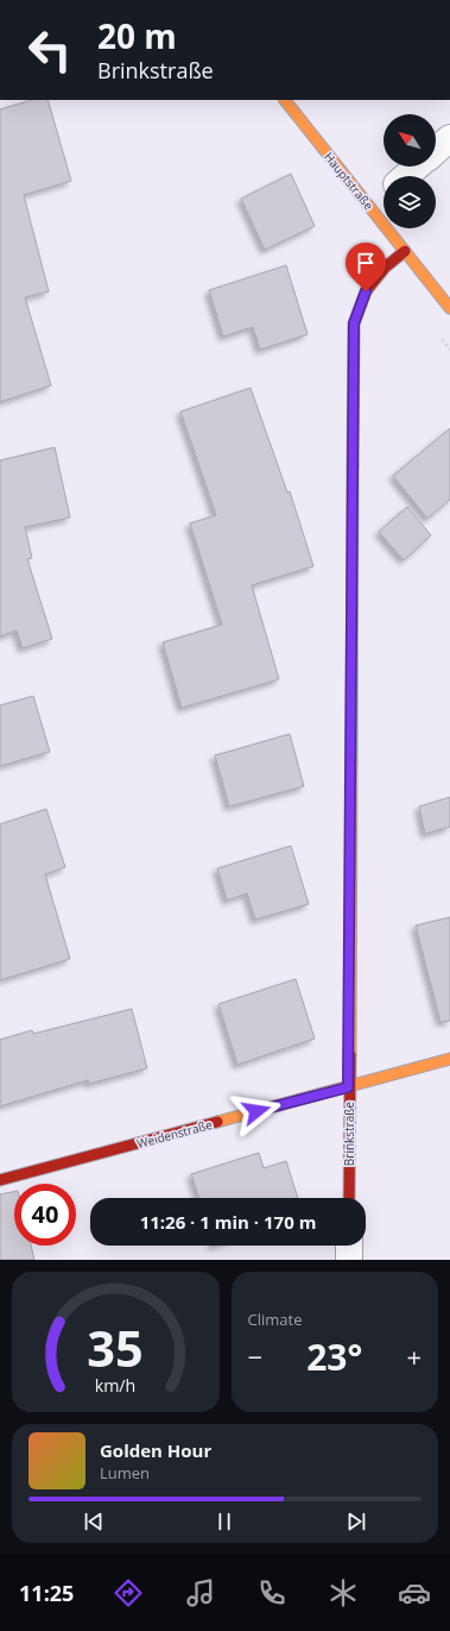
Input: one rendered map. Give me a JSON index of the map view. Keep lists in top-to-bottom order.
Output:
{
  "streets": {
    "street": ["Hauptstraße", "Weidenstraße", "Brinkstraße"]
  },
  "crossings": [
    ["Hauptstraße", "Brinkstraße"],
    ["Weidenstraße", "Brinkstraße"]
  ],
  "north": "top left",
  "page": {
    "turn": ["20 m", "Brinkstraße"],
    "limit": "40",
    "trip": "11:26 · 1 min · 170 m",
    "tile": "Climate",
    "heat": ["−", "23°", "+"],
    "song": ["Golden Hour", "Lumen"],
    "tabs": "11:25",
    "gauge": ["35", "km/h"]
  }
}
